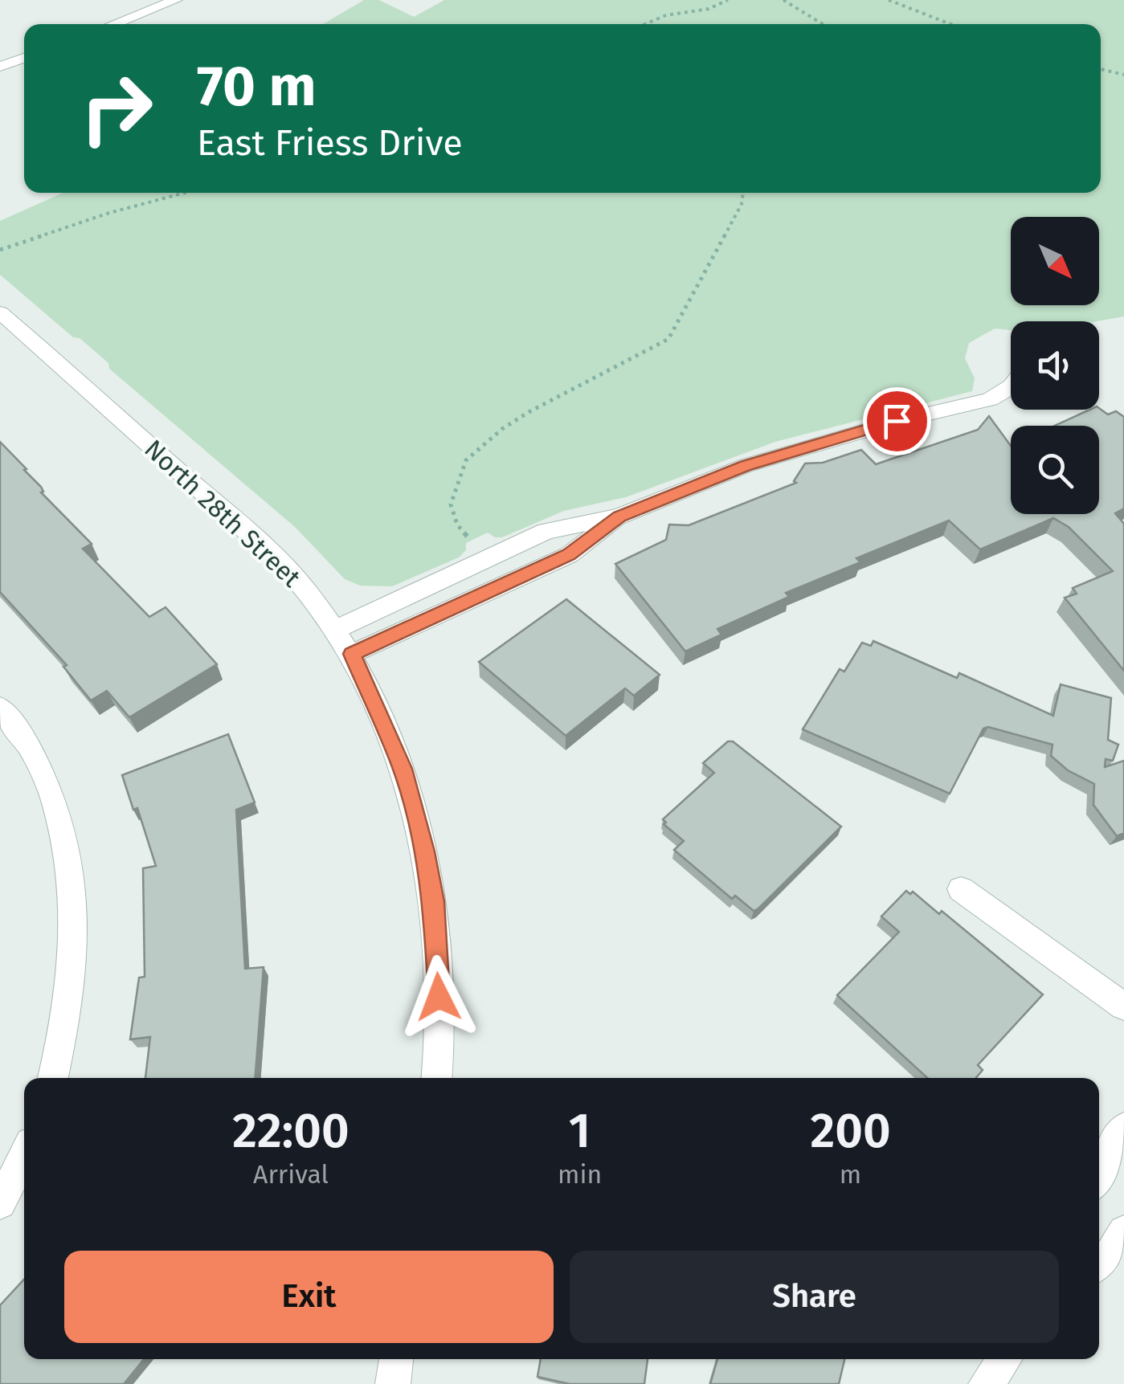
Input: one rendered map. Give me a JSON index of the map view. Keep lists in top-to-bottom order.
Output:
{
  "streets": {
    "street": ["North 28th Street"]
  },
  "north": "bottom right",
  "page": {
    "turn": ["70 m", "East Friess Drive"],
    "eta": [
      "22:00",
      "Arrival",
      "1",
      "min",
      "200",
      "m"
    ],
    "buttons": ["Exit", "Share"]
  }
}
